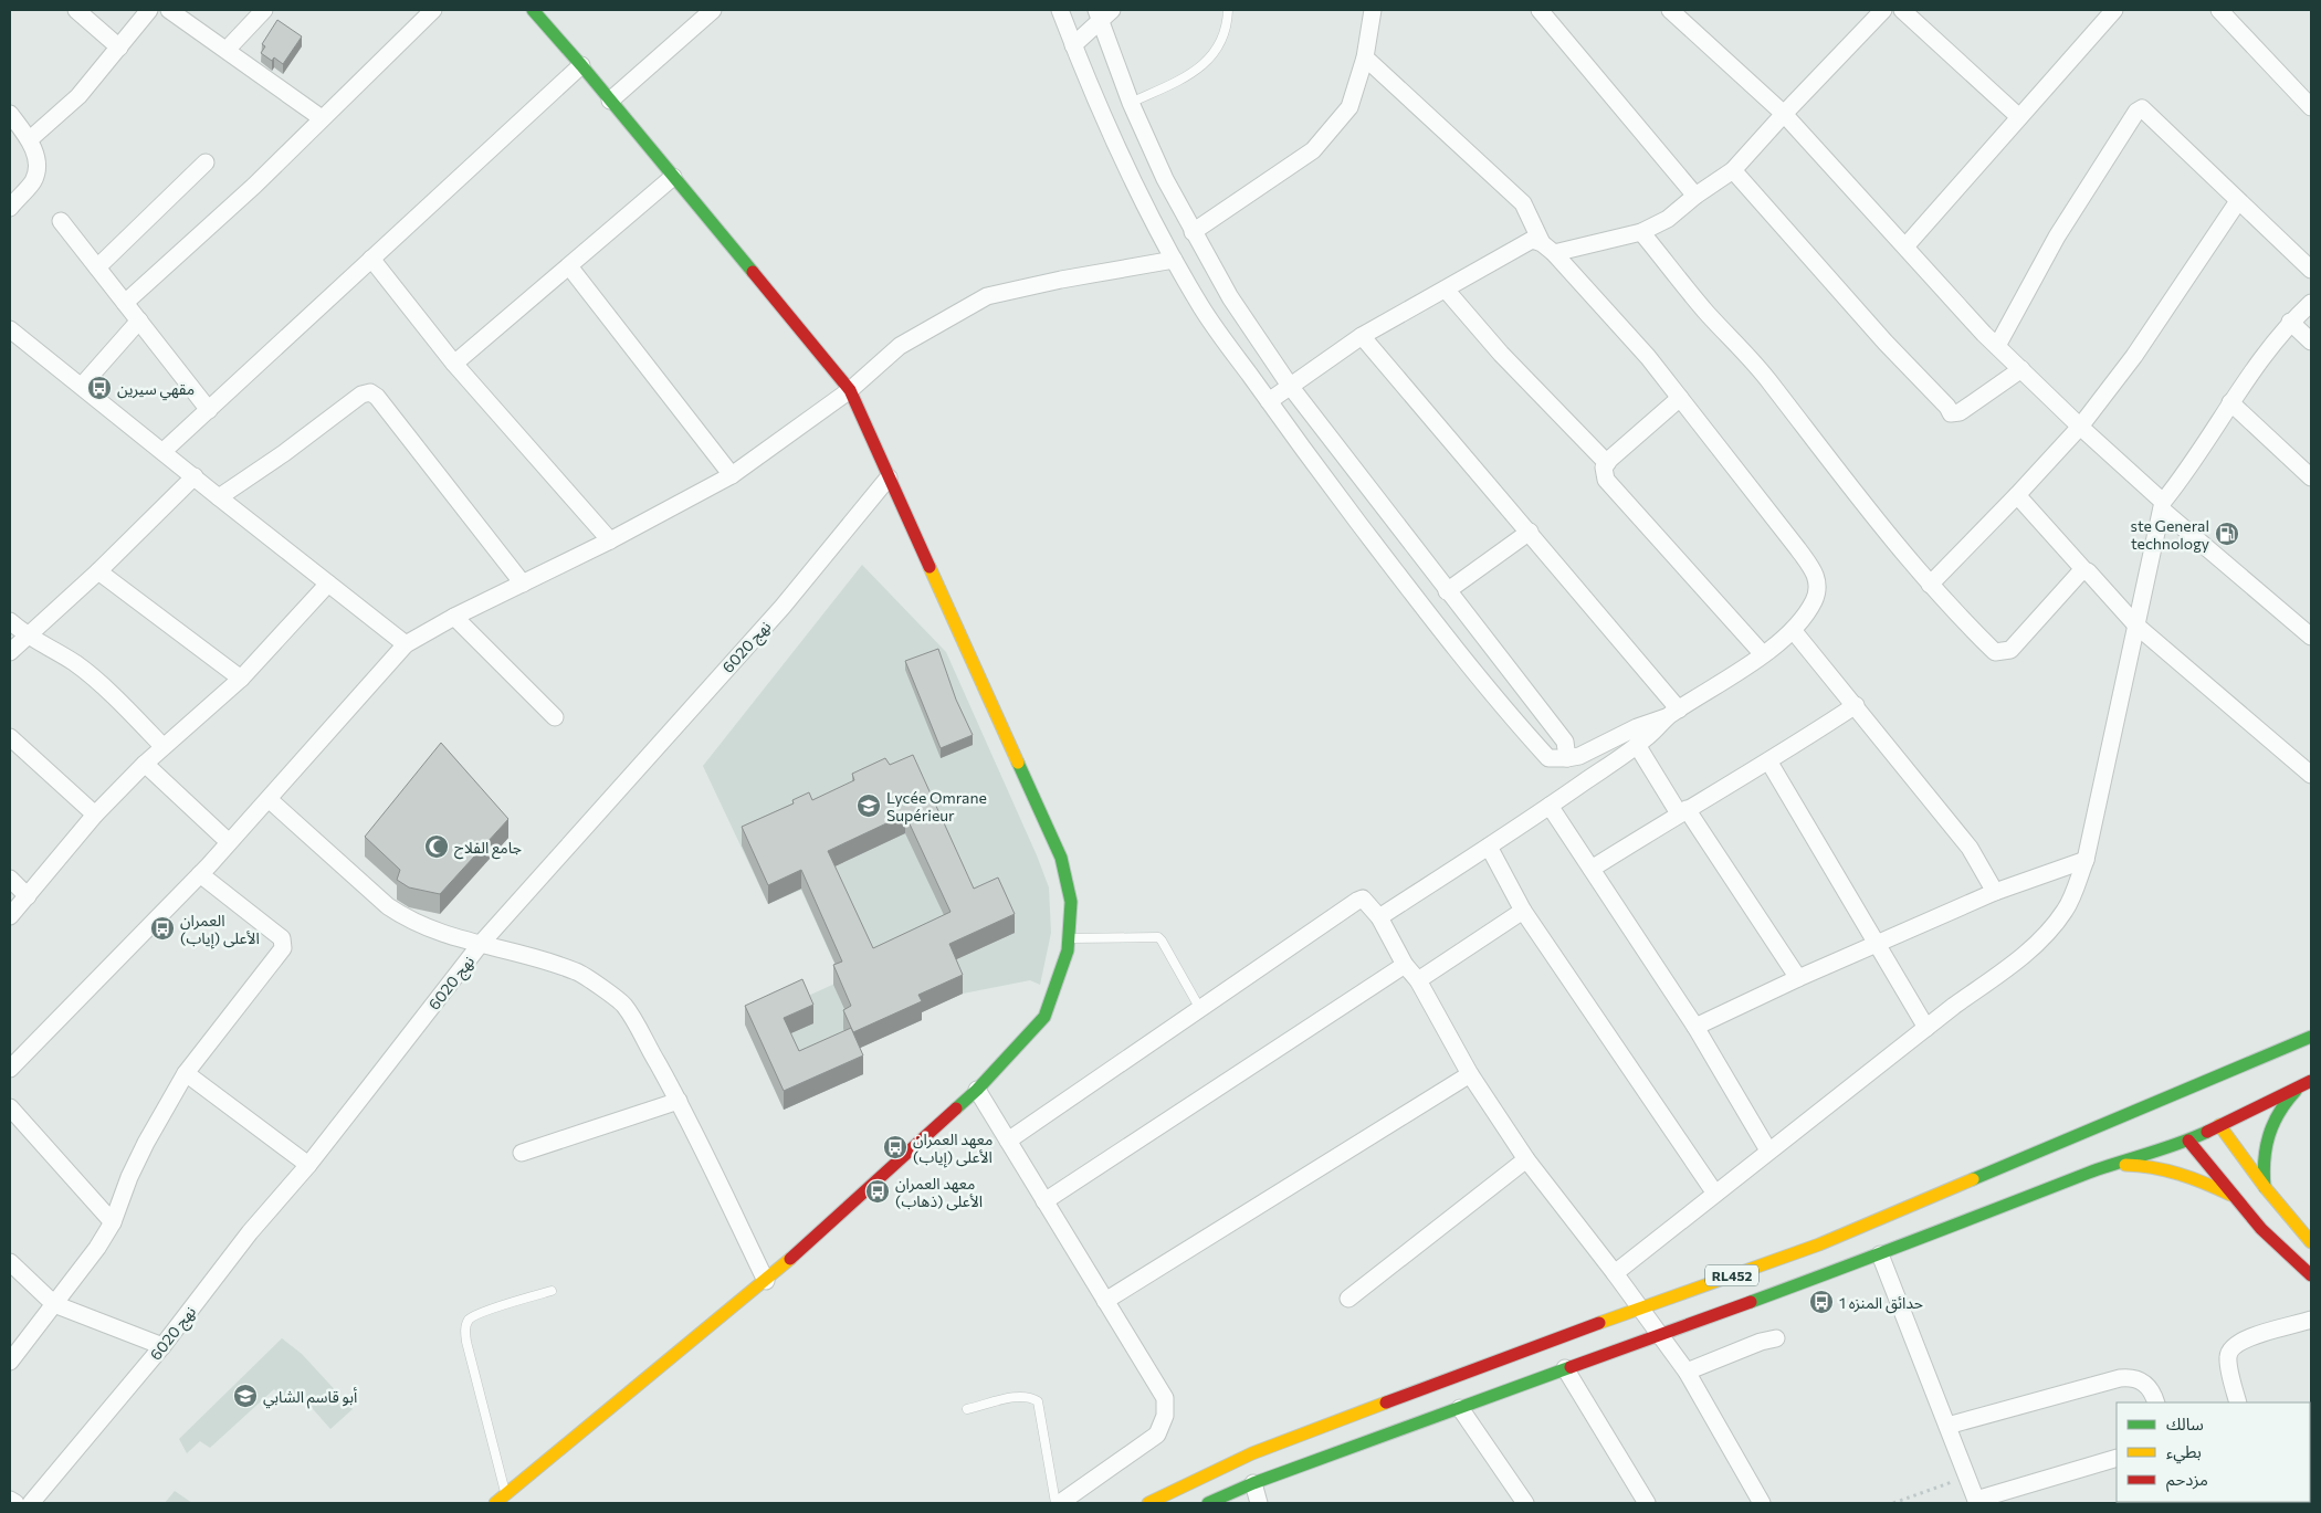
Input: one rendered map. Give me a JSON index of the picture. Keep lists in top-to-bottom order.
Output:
{
  "streets": {
    "main road": ["RL452"],
    "street": ["نهج 6020"]
  },
  "places": {
    "bus stop": [
      "مقهي سيرين",
      "العمران الأعلى (إياب)",
      "معهد العمران الأعلى (إياب)",
      "معهد العمران الأعلى (ذهاب)",
      "حدائق المنزه 1"
    ],
    "fuel station": ["ste General technology"],
    "school or university": ["Lycée Omrane Supérieur", "أبو قاسم الشابي"],
    "mosque": ["جامع الفلاح"]
  },
  "legend": ["سالك", "بطيء", "مزدحم"]
}
